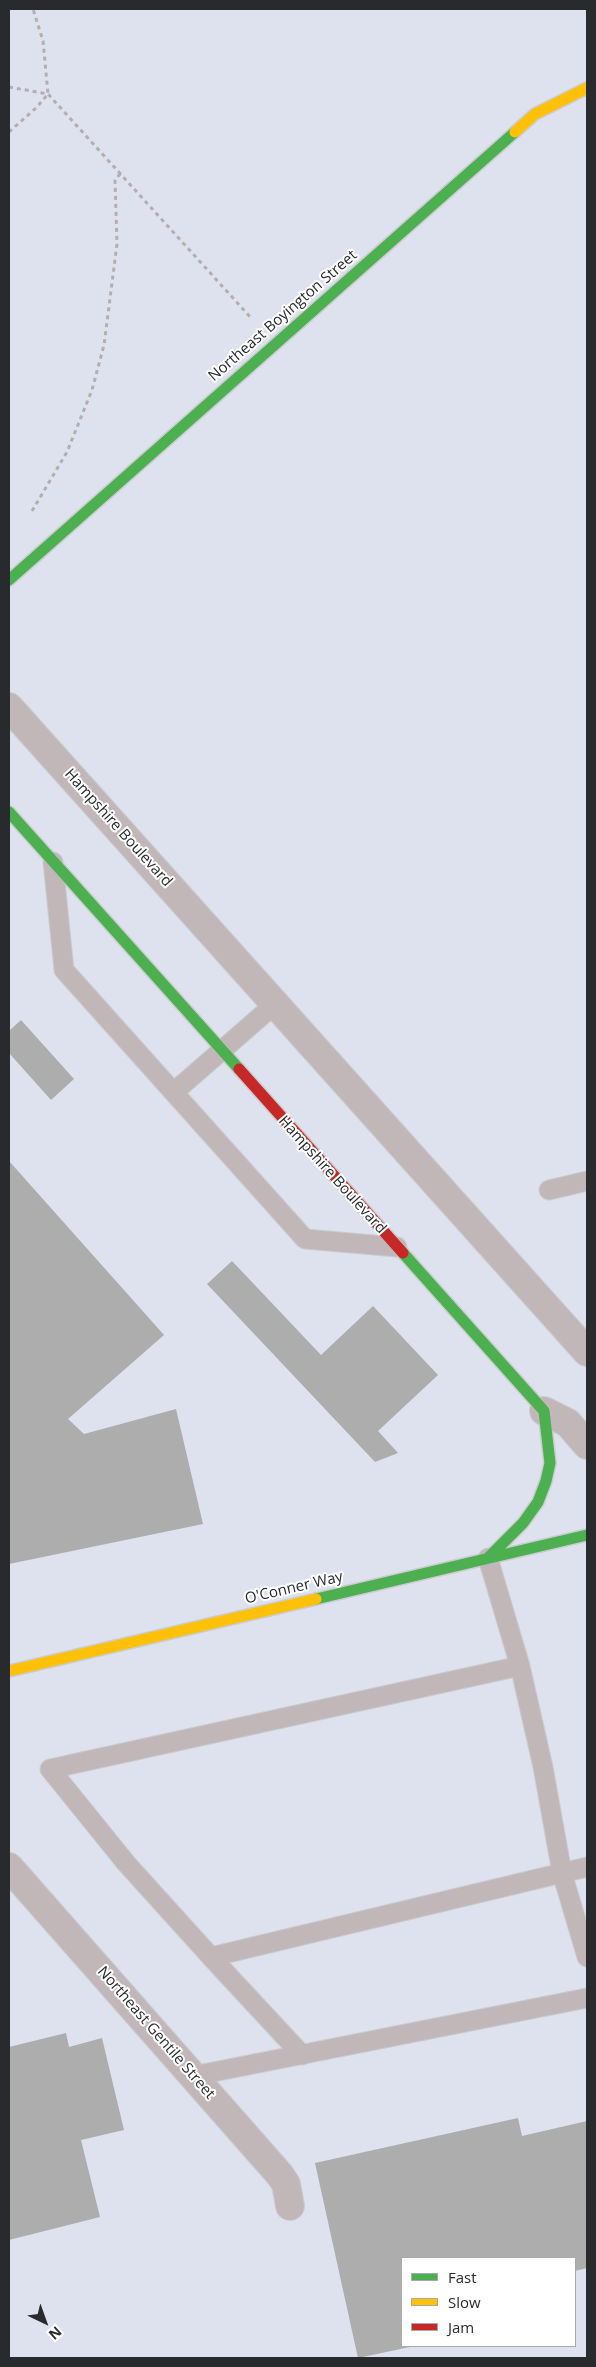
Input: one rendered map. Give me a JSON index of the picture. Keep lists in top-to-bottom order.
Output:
{
  "streets": {
    "street": [
      "Northeast Boyington Street",
      "Hampshire Boulevard",
      "O'Conner Way",
      "Northeast Gentile Street"
    ]
  },
  "legend": ["Fast", "Slow", "Jam"],
  "north": "bottom right"
}
